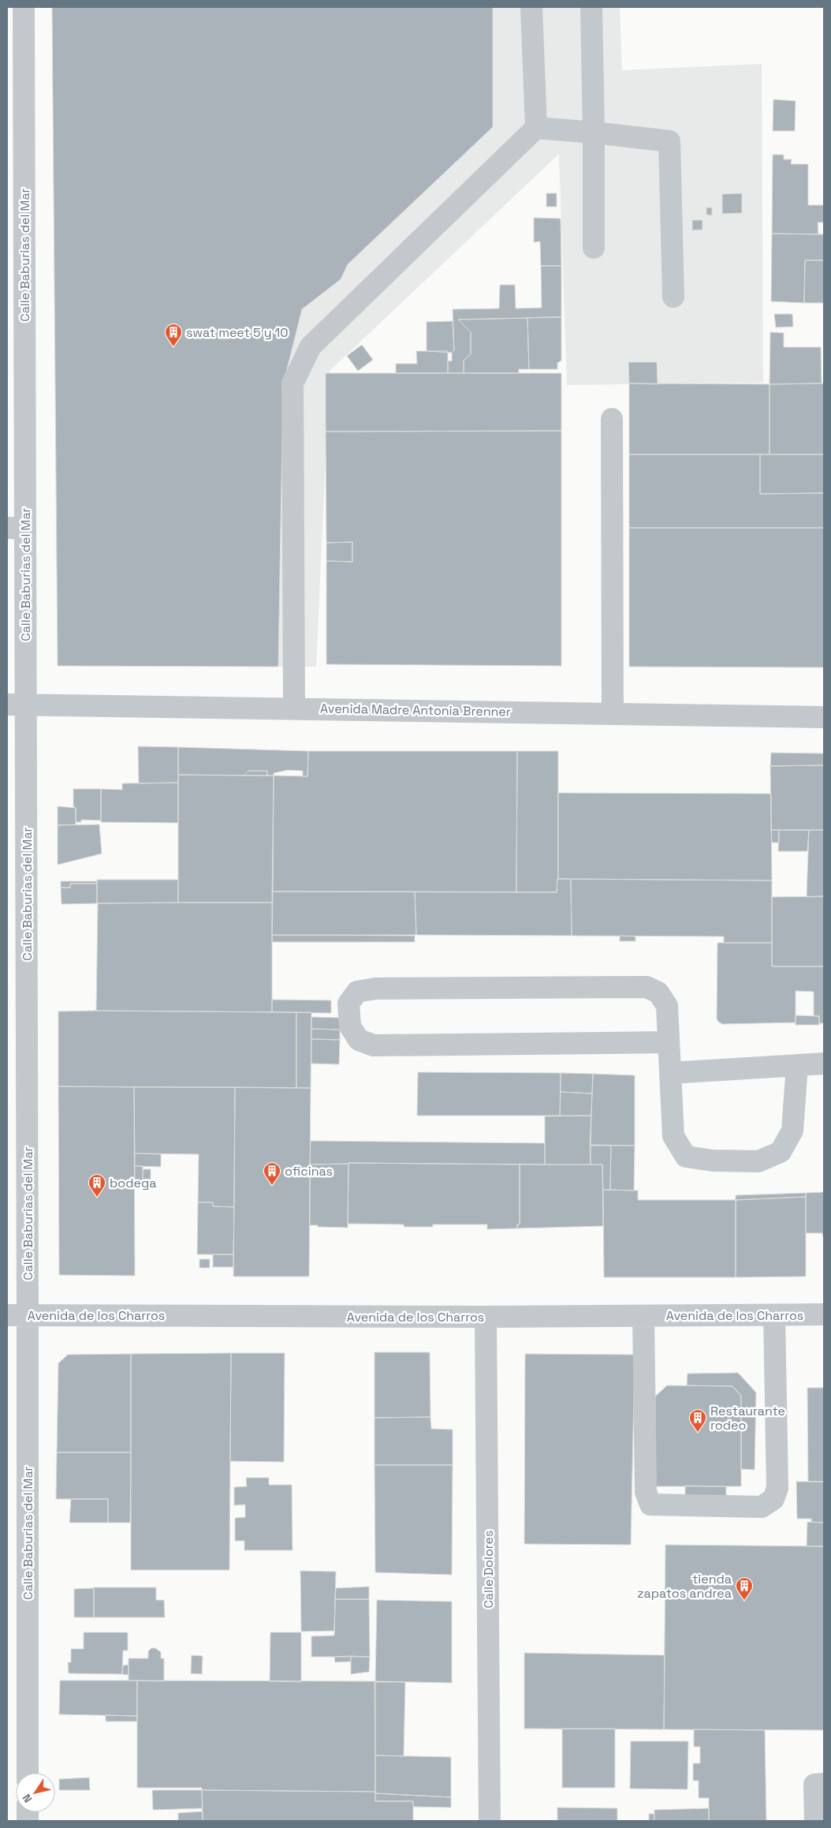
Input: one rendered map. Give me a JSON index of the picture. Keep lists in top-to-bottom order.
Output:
{
  "streets": {
    "street": [
      "Calle Baburias del Mar",
      "Avenida Madre Antonia Brenner",
      "Avenida de los Charros",
      "Calle Dolores"
    ]
  },
  "crossings": [
    ["Calle Baburias del Mar", "Avenida Madre Antonia Brenner"],
    ["Calle Baburias del Mar", "Avenida de los Charros"],
    ["Avenida de los Charros", "Calle Dolores"]
  ],
  "places": {
    "building": [
      "swat meet 5 y 10",
      "oficinas",
      "bodega",
      "Restaurante rodeo",
      "tienda zapatos andrea"
    ]
  },
  "north": "bottom left"
}
